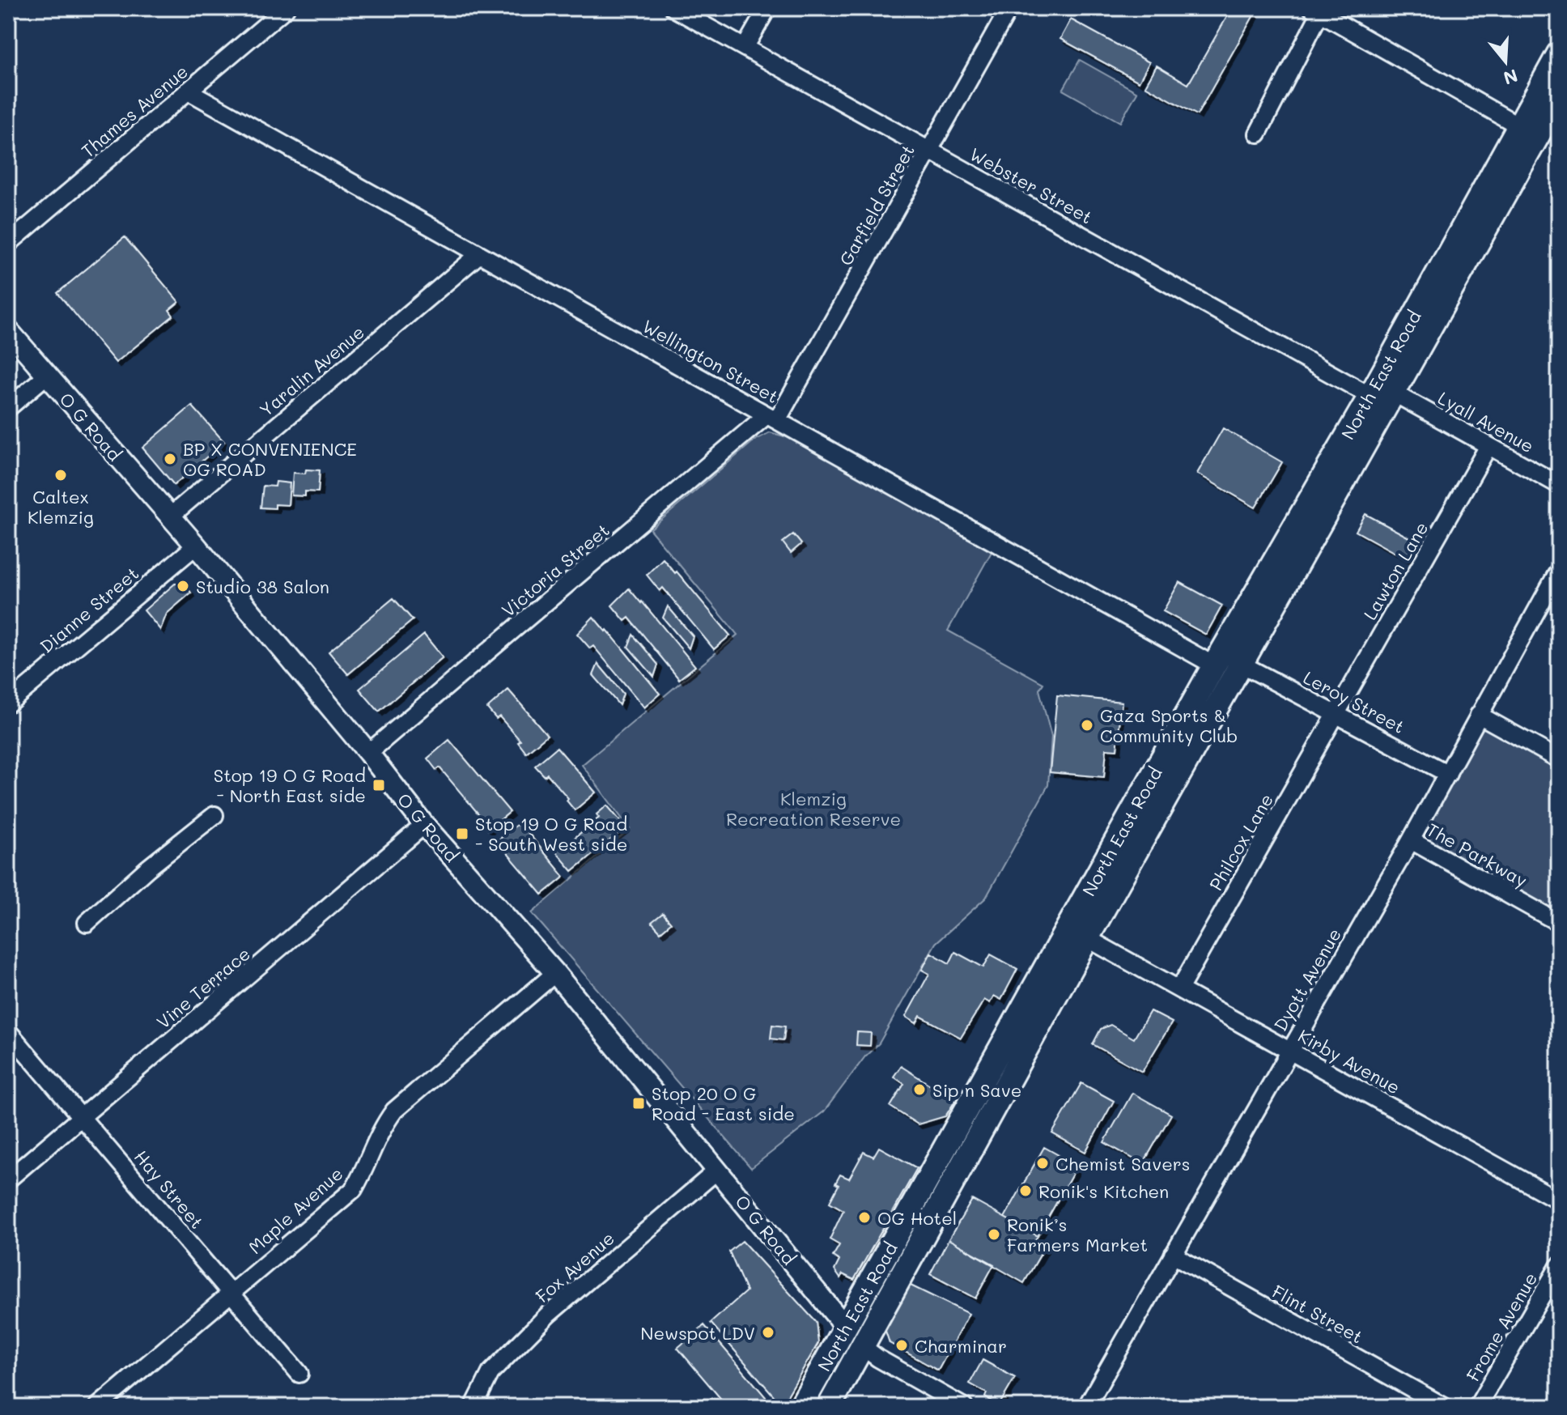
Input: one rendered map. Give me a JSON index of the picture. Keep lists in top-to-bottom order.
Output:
{
  "streets": {
    "highway": ["North East Road"],
    "main road": ["O G Road"],
    "street": [
      "Thames Avenue",
      "Webster Street",
      "Garfield Street",
      "Wellington Street",
      "Yaralin Avenue",
      "Lyall Avenue",
      "Victoria Street",
      "Lawton Lane",
      "Dianne Street",
      "Leroy Street",
      "Philcox Lane",
      "The Parkway",
      "Dyott Avenue",
      "Vine Terrace",
      "Kirby Avenue",
      "Hay Street",
      "Maple Avenue",
      "Fox Avenue",
      "Flint Street",
      "Frome Avenue"
    ]
  },
  "crossings": [
    ["Thames Avenue", "Wellington Street"],
    ["Webster Street", "Garfield Street"],
    ["Webster Street", "North East Road"],
    ["Garfield Street", "Wellington Street"],
    ["Garfield Street", "Victoria Street"],
    ["Wellington Street", "Yaralin Avenue"],
    ["Wellington Street", "North East Road"],
    ["Wellington Street", "Victoria Street"],
    ["Yaralin Avenue", "O G Road"],
    ["North East Road", "Lyall Avenue"],
    ["North East Road", "O G Road"],
    ["North East Road", "Leroy Street"],
    ["North East Road", "Kirby Avenue"],
    ["Lyall Avenue", "Lawton Lane"],
    ["O G Road", "Victoria Street"],
    ["O G Road", "Dianne Street"],
    ["O G Road", "Vine Terrace"],
    ["O G Road", "Maple Avenue"],
    ["O G Road", "Fox Avenue"],
    ["Lawton Lane", "Leroy Street"],
    ["Lawton Lane", "Philcox Lane"],
    ["Leroy Street", "Philcox Lane"],
    ["Leroy Street", "Dyott Avenue"],
    ["Philcox Lane", "Kirby Avenue"],
    ["The Parkway", "Dyott Avenue"],
    ["Dyott Avenue", "Kirby Avenue"],
    ["Dyott Avenue", "Flint Street"],
    ["Vine Terrace", "Hay Street"],
    ["Hay Street", "Maple Avenue"]
  ],
  "parks": ["Klemzig Recreation Reserve"],
  "places": {
    "other": [
      "BP X CONVENIENCE OG ROAD",
      "Caltex Klemzig",
      "Studio 38 Salon",
      "Gaza Sports & Community Club",
      "Sip n Save",
      "Chemist Savers",
      "Ronik's Kitchen",
      "OG Hotel",
      "Ronik’s Farmers Market",
      "Newspot LDV",
      "Charminar"
    ],
    "transit": ["Stop 19 O G Road - North East side", "Stop 19 O G Road - South West side", "Stop 20 O G Road - East side"]
  },
  "north": "bottom"
}
